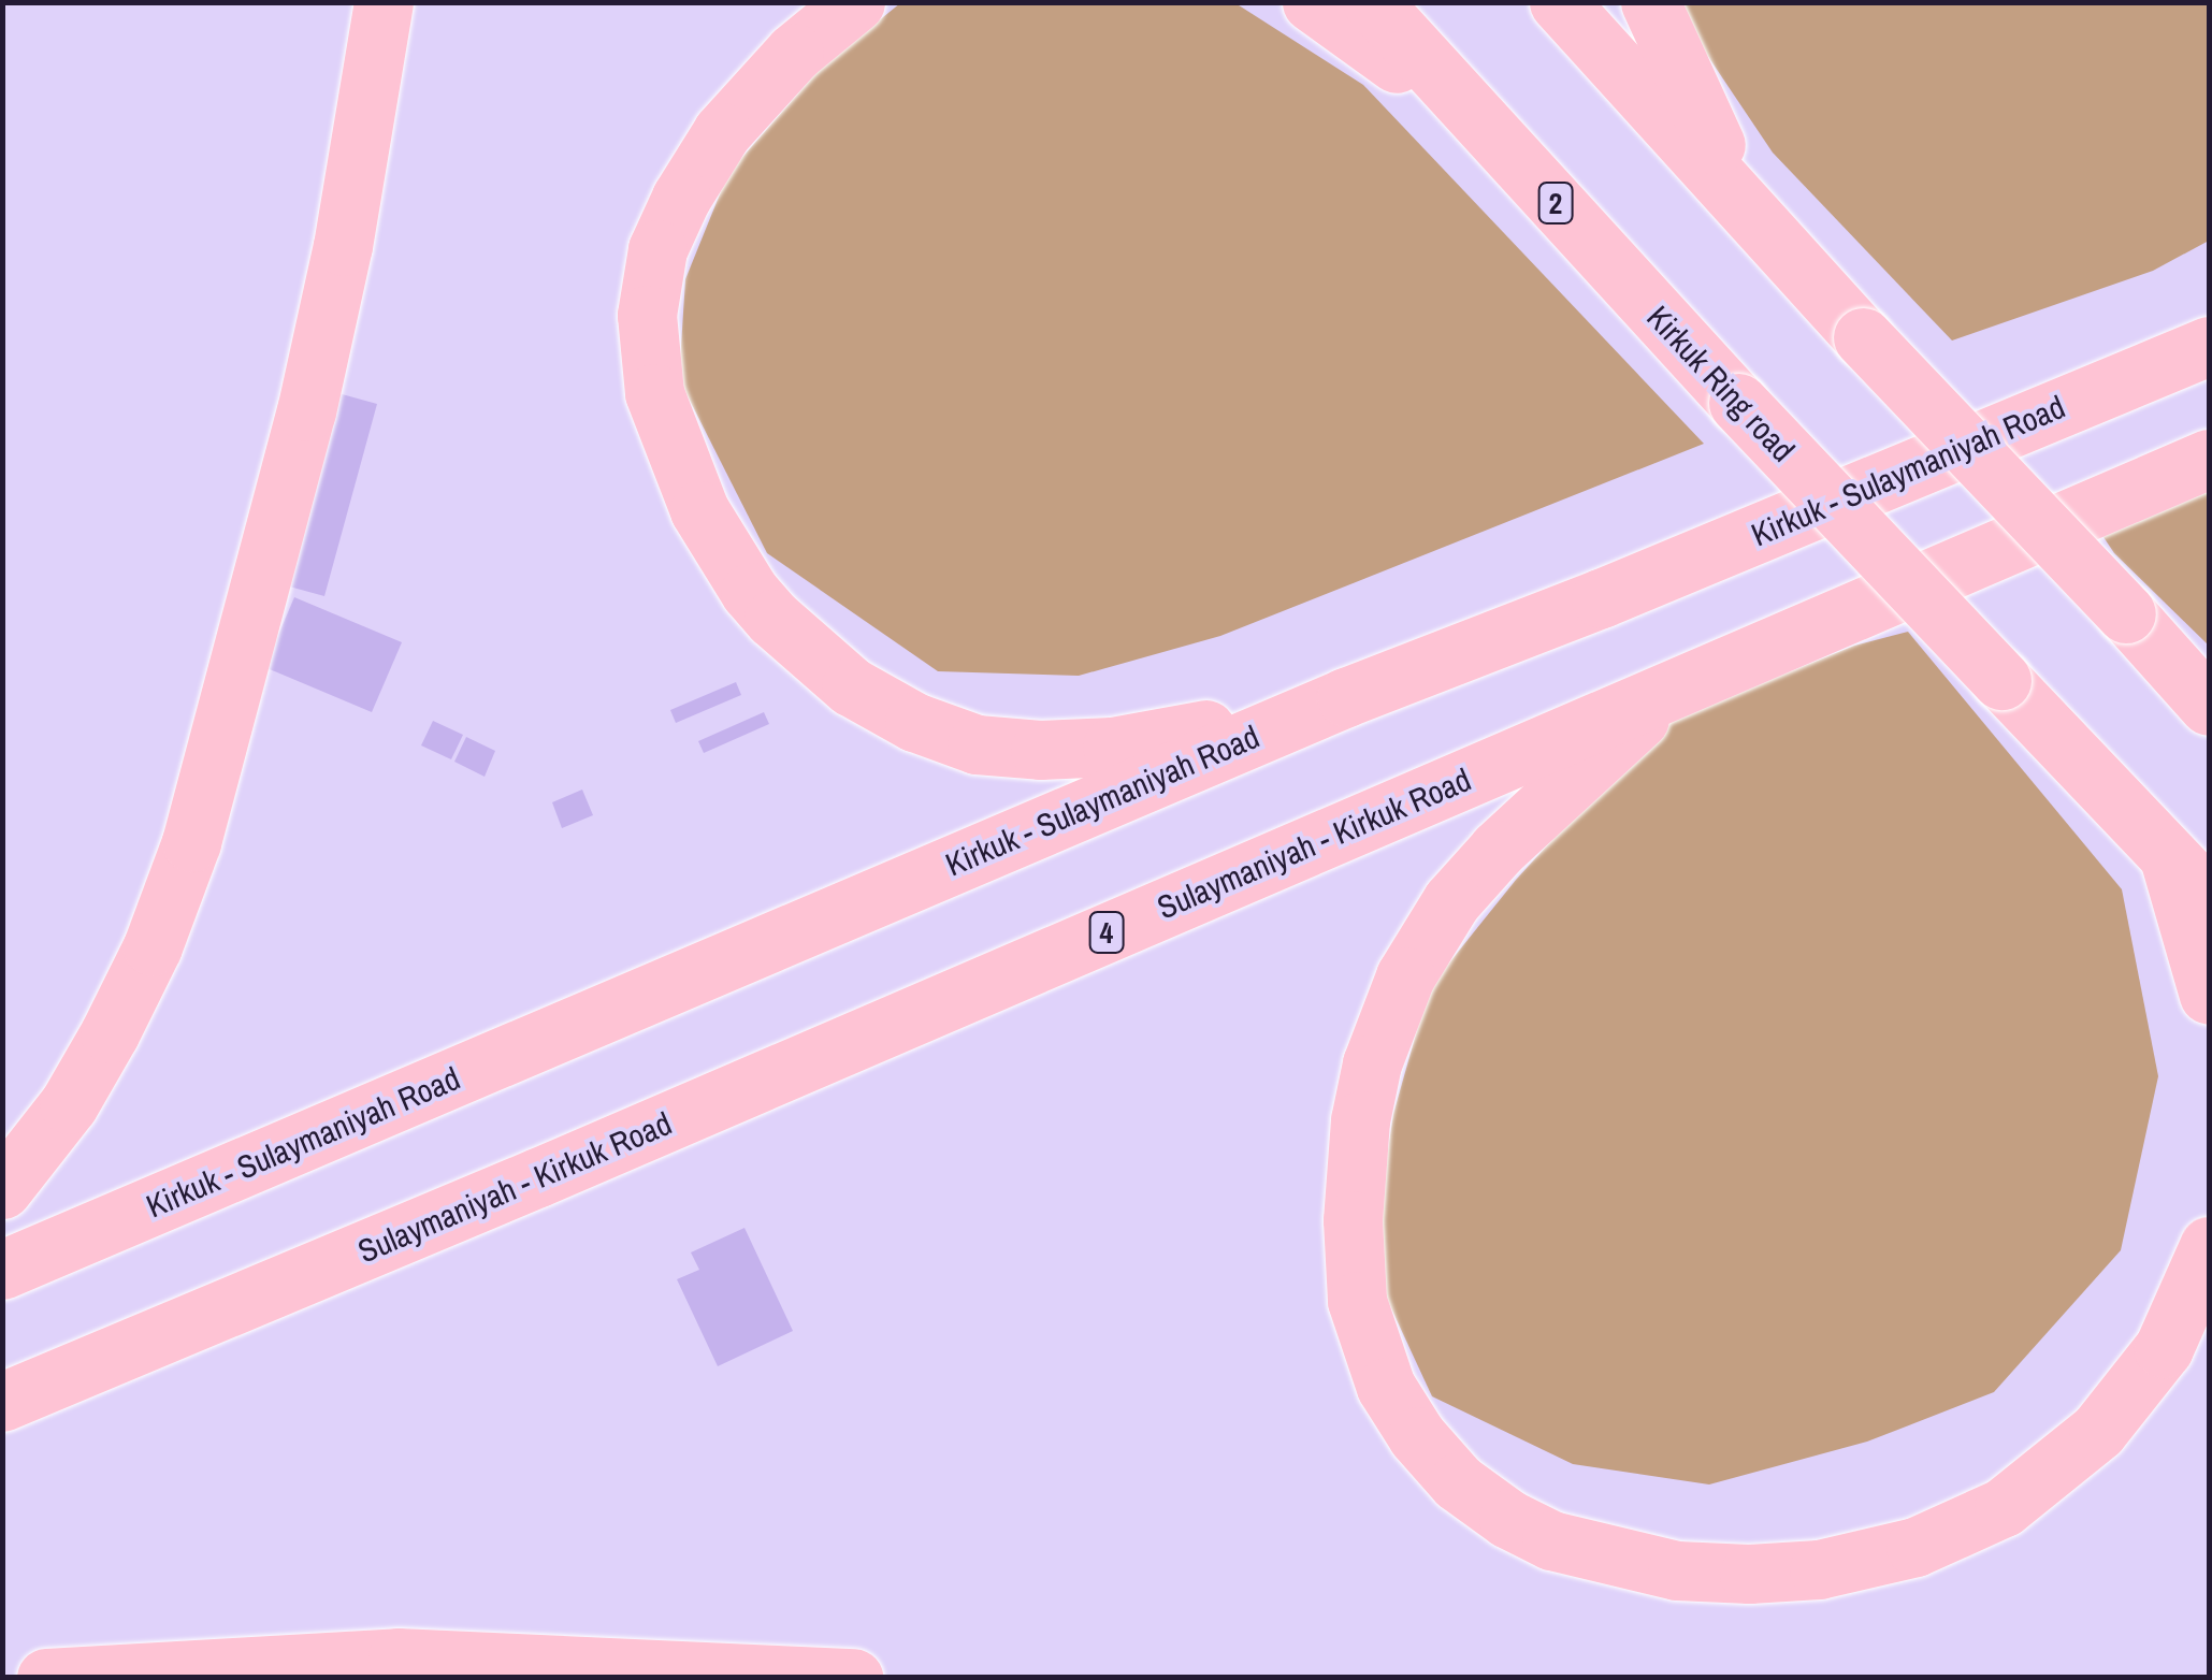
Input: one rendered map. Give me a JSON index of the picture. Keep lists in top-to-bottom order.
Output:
{
  "streets": {
    "highway": [
      "2",
      "Kirkuk Ring road",
      "Kirkuk - Sulaymaniyah Road",
      "Sulaymaniyah - Kirkuk Road",
      "4"
    ]
  }
}
